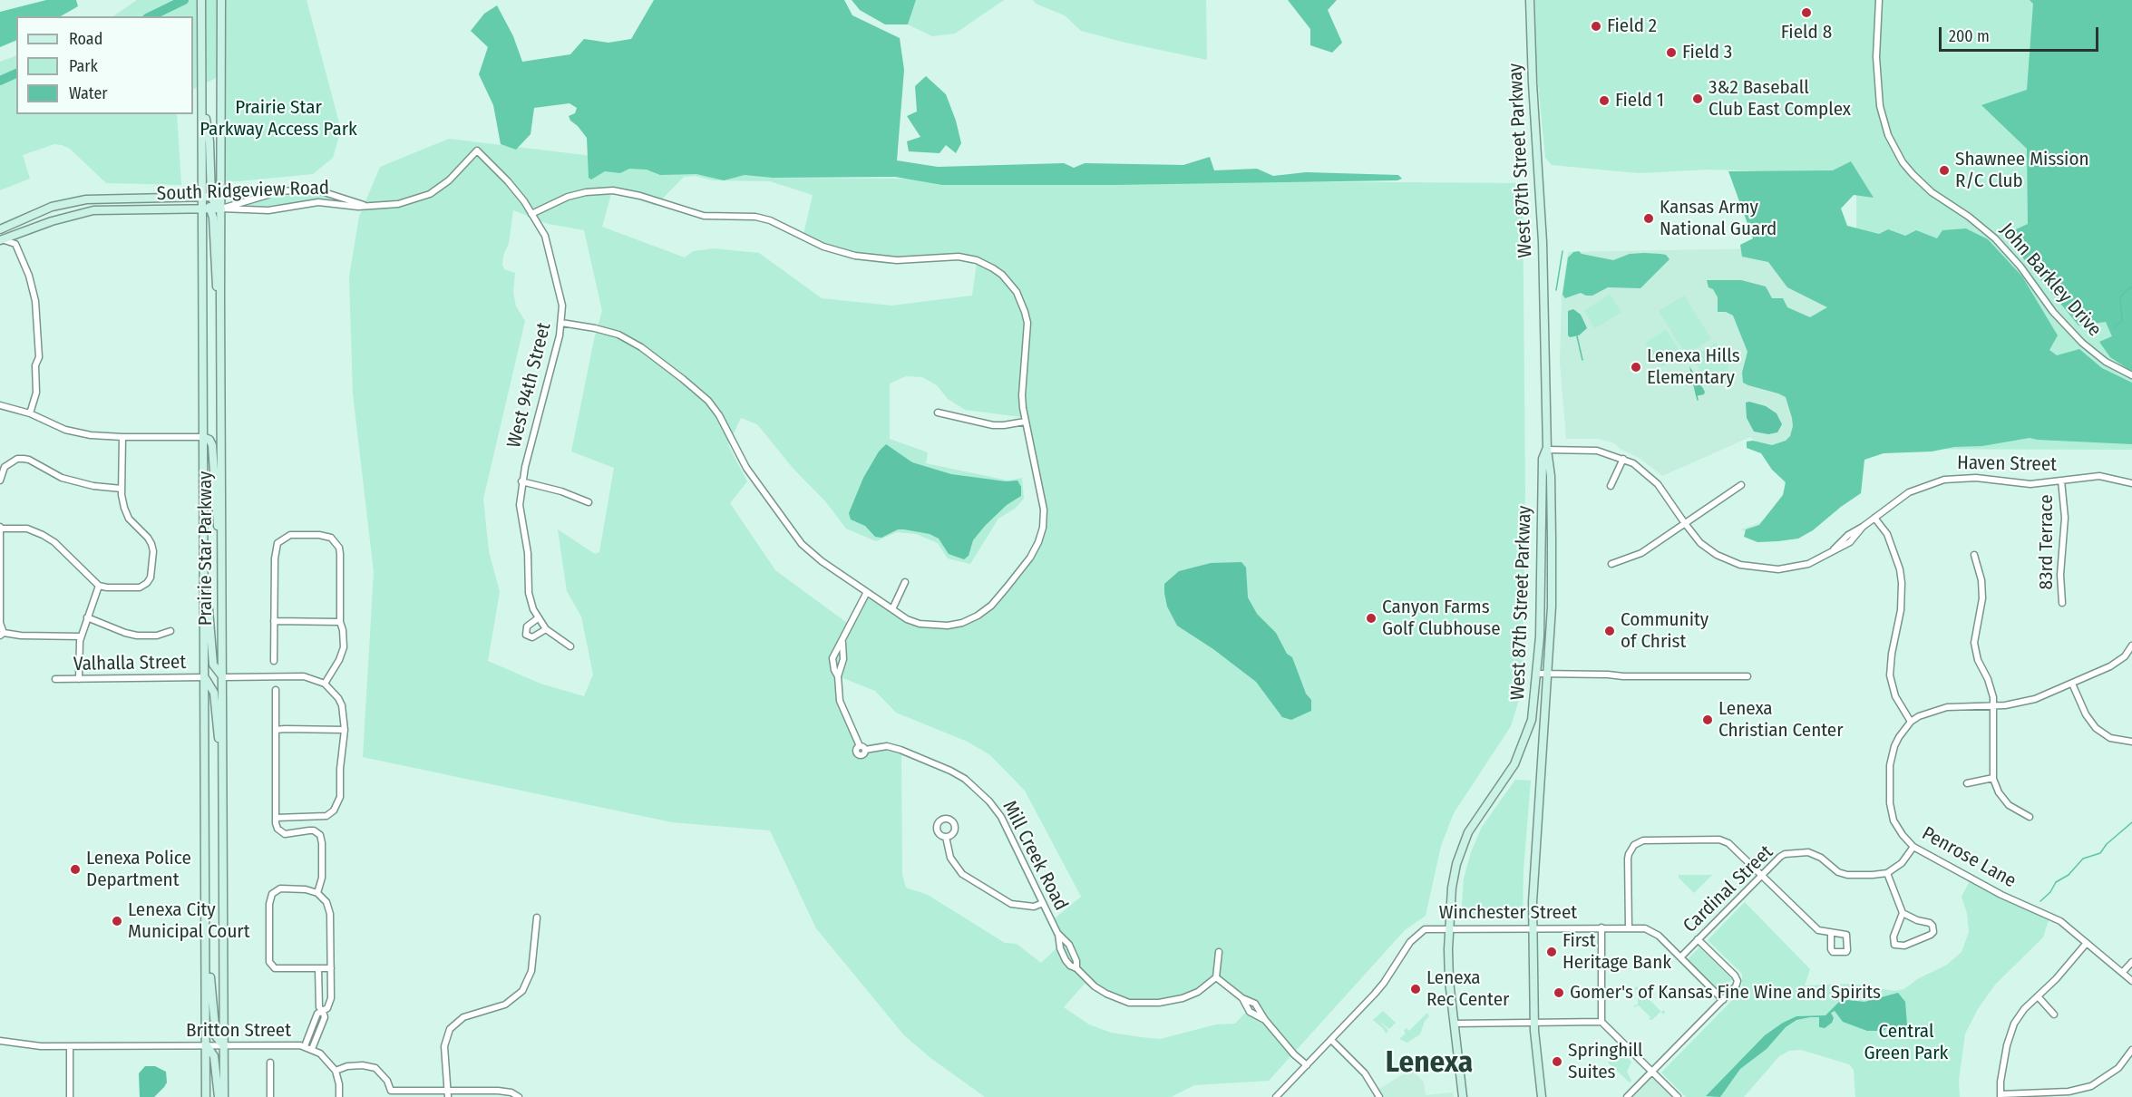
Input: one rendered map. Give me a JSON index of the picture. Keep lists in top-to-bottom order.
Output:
{
  "streets": {
    "main road": ["West 87th Street Parkway", "South Ridgeview Road", "Prairie Star Parkway"],
    "street": [
      "John Barkley Drive",
      "West 94th Street",
      "Haven Street",
      "83rd Terrace",
      "Valhalla Street",
      "Mill Creek Road",
      "Penrose Lane",
      "Cardinal Street",
      "Winchester Street",
      "Britton Street"
    ]
  },
  "crossings": [
    ["West 87th Street Parkway", "Haven Street"],
    ["West 87th Street Parkway", "Winchester Street"],
    ["South Ridgeview Road", "West 94th Street"],
    ["South Ridgeview Road", "Prairie Star Parkway"],
    ["Haven Street", "83rd Terrace"],
    ["Prairie Star Parkway", "Valhalla Street"],
    ["Prairie Star Parkway", "Britton Street"],
    ["Cardinal Street", "Winchester Street"]
  ],
  "districts": ["Lenexa"],
  "parks": ["Prairie Star Parkway Access Park", "Central Green Park"],
  "places": [
    "Field 8",
    "Field 2",
    "Field 3",
    "3&2 Baseball Club East Complex",
    "Field 1",
    "Shawnee Mission R/C Club",
    "Kansas Army National Guard",
    "Lenexa Hills Elementary",
    "Canyon Farms Golf Clubhouse",
    "Community of Christ",
    "Lenexa Christian Center",
    "Lenexa Police Department",
    "Lenexa City Municipal Court",
    "First Heritage Bank",
    "Lenexa Rec Center",
    "Gomer's of Kansas Fine Wine and Spirits",
    "Springhill Suites"
  ],
  "legend": ["Road", "Park", "Water"],
  "scale_bar": "200 m"
}
